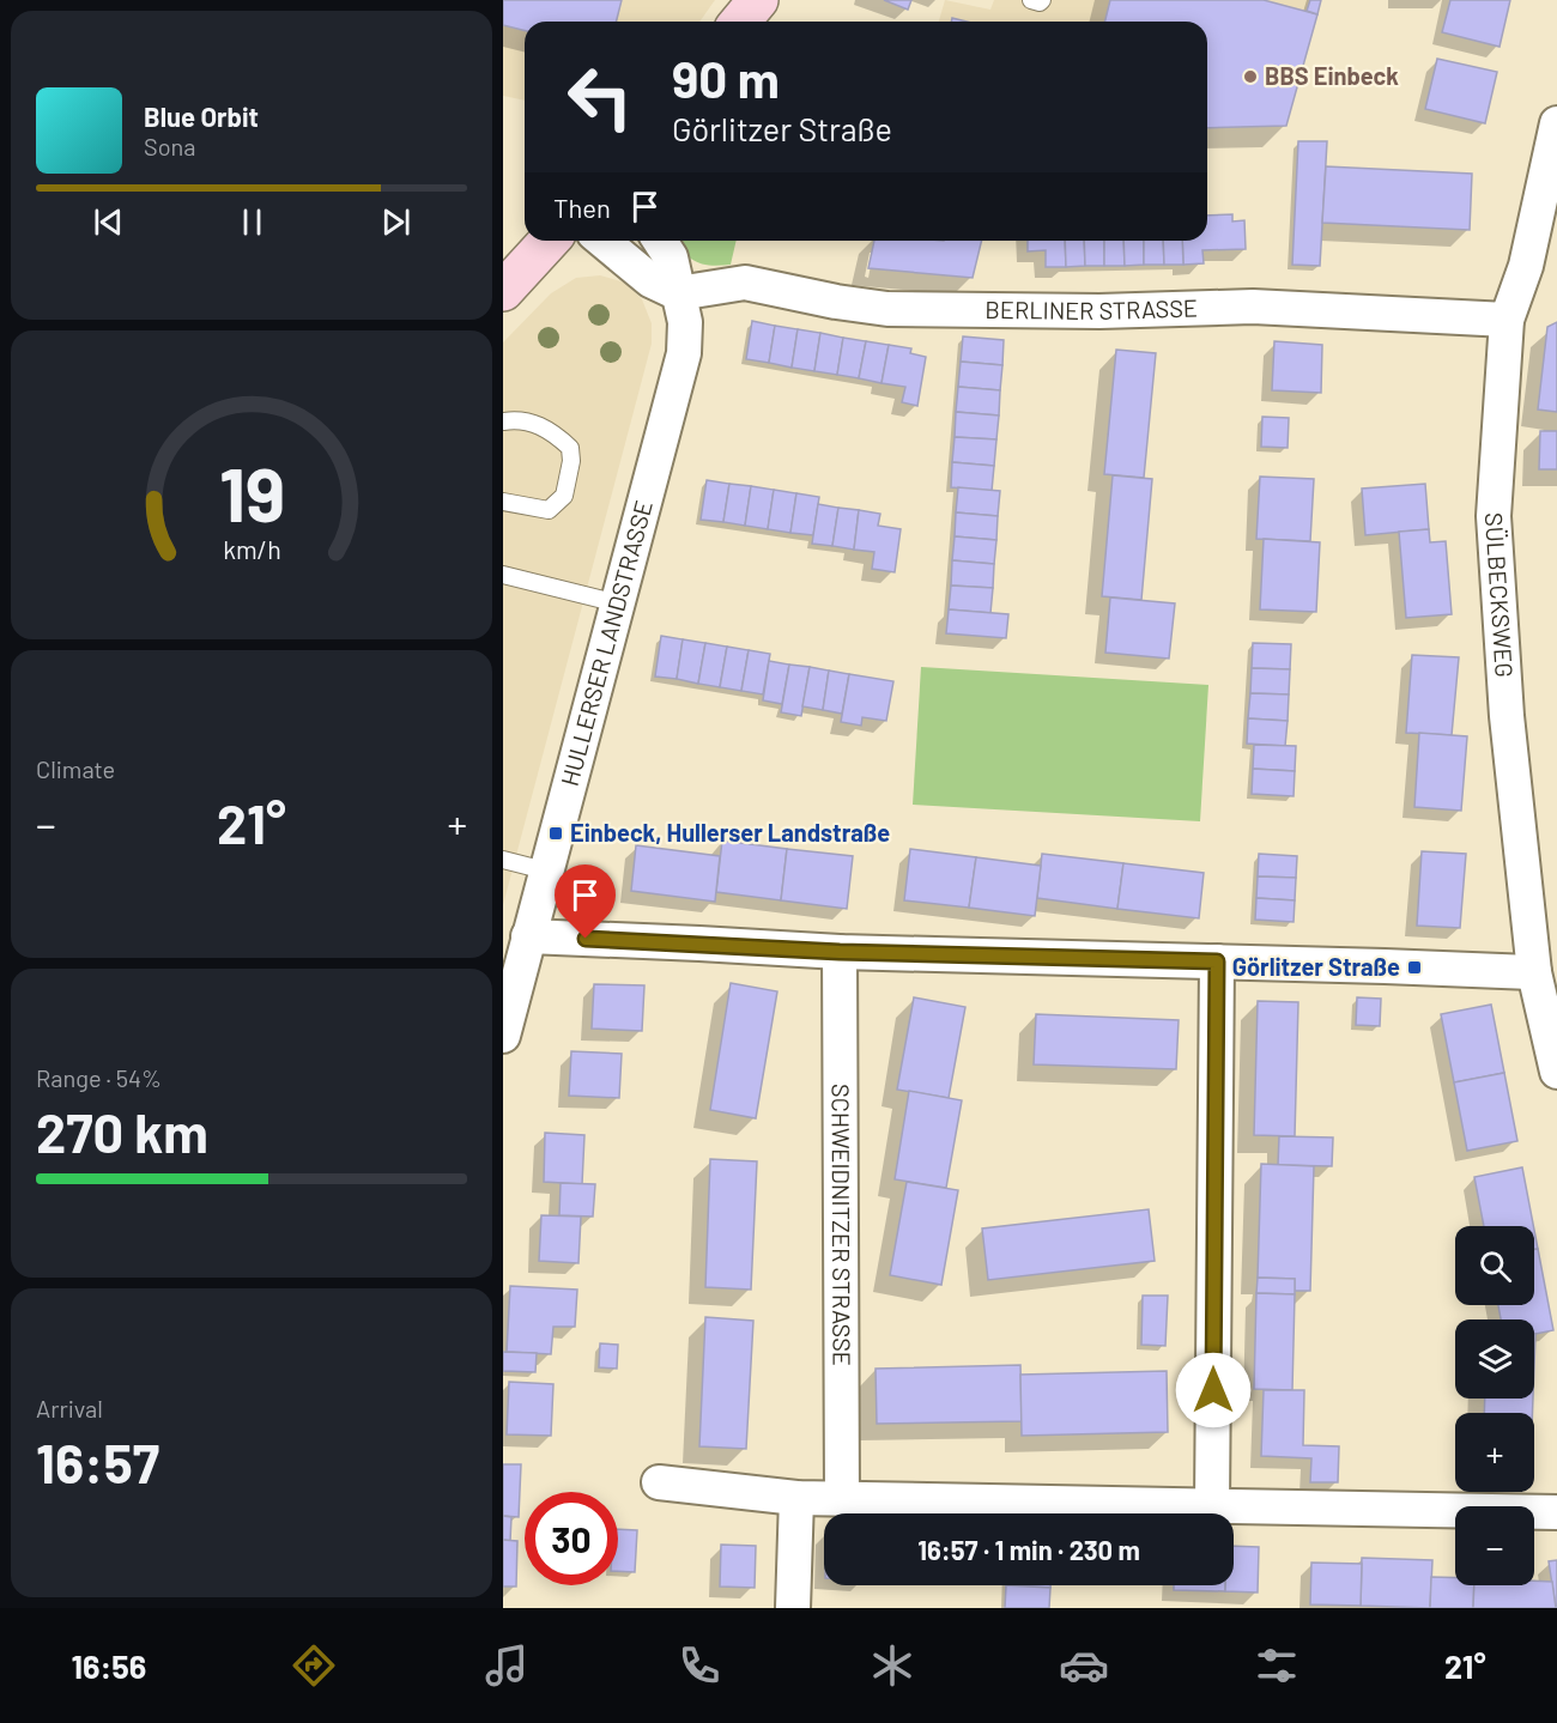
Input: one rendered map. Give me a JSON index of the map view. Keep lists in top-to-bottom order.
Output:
{
  "streets": {
    "street": [
      "BERLINER STRASSE",
      "SÜLBECKSWEG",
      "HULLERSER LANDSTRASSE",
      "SCHWEIDNITZER STRASSE"
    ]
  },
  "crossings": [
    ["BERLINER STRASSE", "SÜLBECKSWEG"],
    ["BERLINER STRASSE", "HULLERSER LANDSTRASSE"]
  ],
  "places": {
    "other": ["BBS Einbeck"],
    "transit": ["Einbeck, Hullerser Landstraße", "Görlitzer Straße"]
  },
  "page": {
    "turn": ["90 m", "Görlitzer Straße"],
    "song": ["Blue Orbit", "Sona"],
    "then": "Then",
    "tile": [
      "Climate",
      ["Range · 54%", "270 km"],
      ["Arrival", "16:57"]
    ],
    "heat": ["−", "21°", "+"],
    "map_buttons": ["+", "−"],
    "limit": "30",
    "trip": "16:57 · 1 min · 230 m",
    "tabs": ["16:56", "21°"],
    "gauge": ["19", "km/h"]
  }
}
